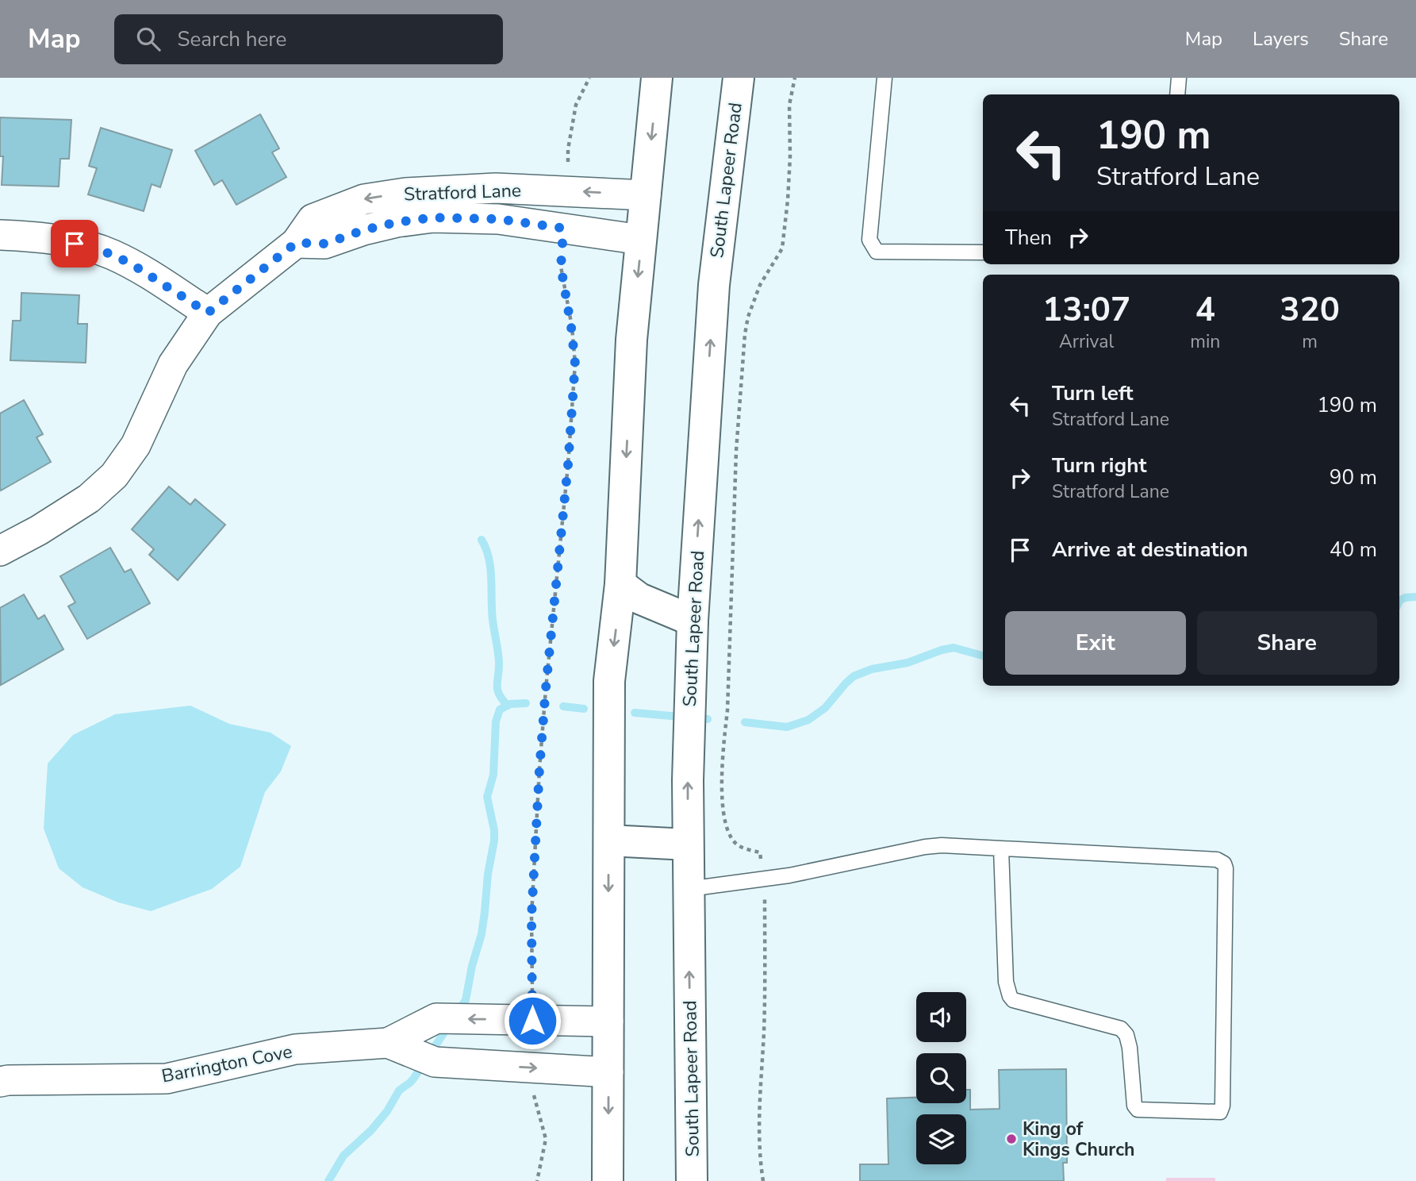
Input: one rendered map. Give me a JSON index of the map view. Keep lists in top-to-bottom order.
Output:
{
  "streets": {
    "main road": ["South Lapeer Road"],
    "street": ["Stratford Lane", "Barrington Cove"]
  },
  "places": ["King of Kings Church"],
  "page": {
    "header": "Map",
    "search": "Search here",
    "nav": ["Map", "Layers", "Share"],
    "turn": ["190 m", "Stratford Lane"],
    "then": "Then",
    "eta": [
      "13:07",
      "Arrival",
      "4",
      "min",
      "320",
      "m"
    ],
    "list": [
      {
        "name": "Turn left",
        "note": "Stratford Lane",
        "value": "190 m"
      },
      {
        "name": "Turn right",
        "note": "Stratford Lane",
        "value": "90 m"
      },
      {
        "name": "Arrive at destination",
        "value": "40 m"
      }
    ],
    "buttons": ["Exit", "Share"]
  }
}
